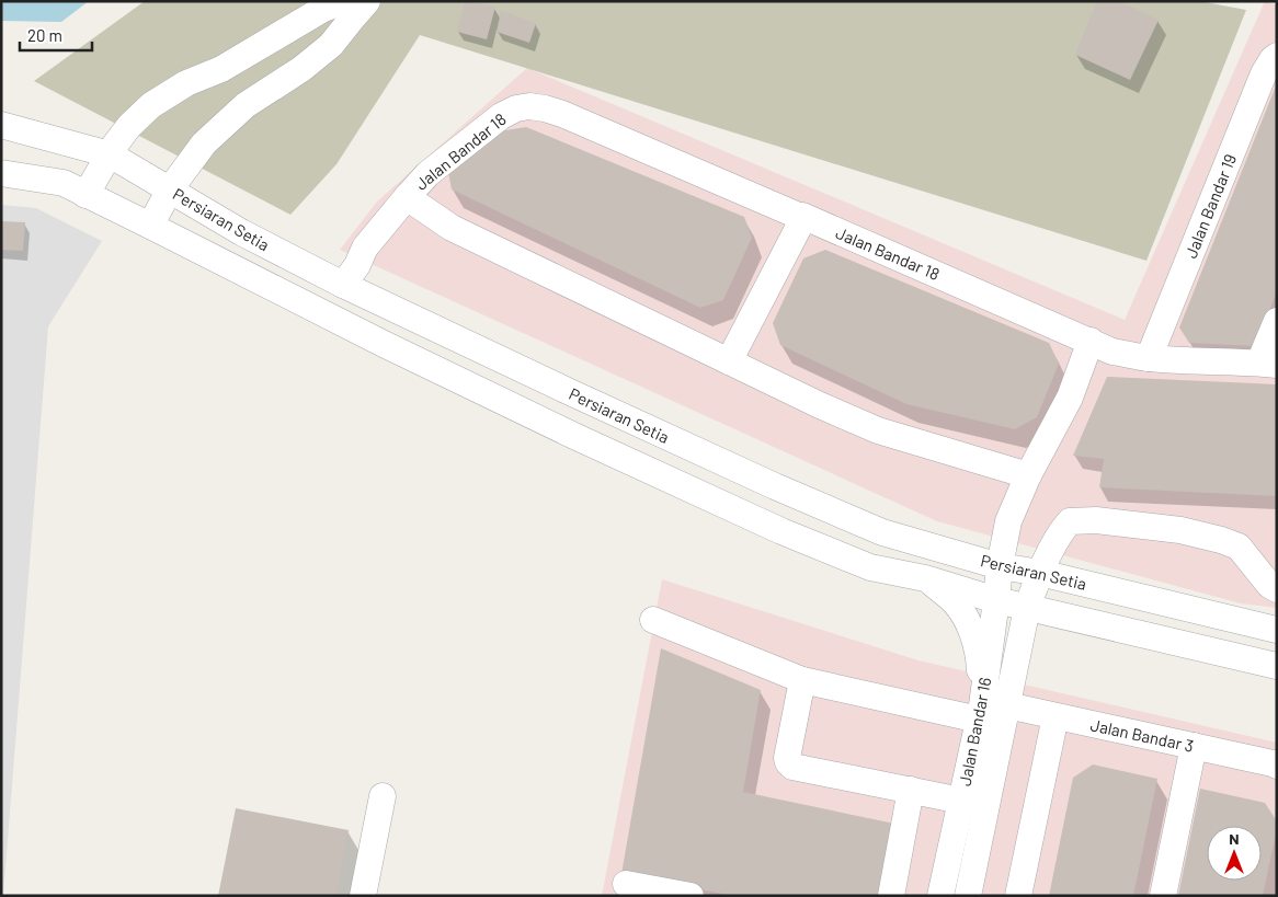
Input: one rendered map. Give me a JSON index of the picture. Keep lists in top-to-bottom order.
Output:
{
  "streets": {
    "street": [
      "Jalan Bandar 18",
      "Jalan Bandar 19",
      "Persiaran Setia",
      "Jalan Bandar 16",
      "Jalan Bandar 3"
    ]
  },
  "crossings": [
    ["Jalan Bandar 18", "Jalan Bandar 19"],
    ["Persiaran Setia", "Jalan Bandar 16"],
    ["Jalan Bandar 16", "Jalan Bandar 3"]
  ],
  "scale_bar": "20 m",
  "north": "top"
}
